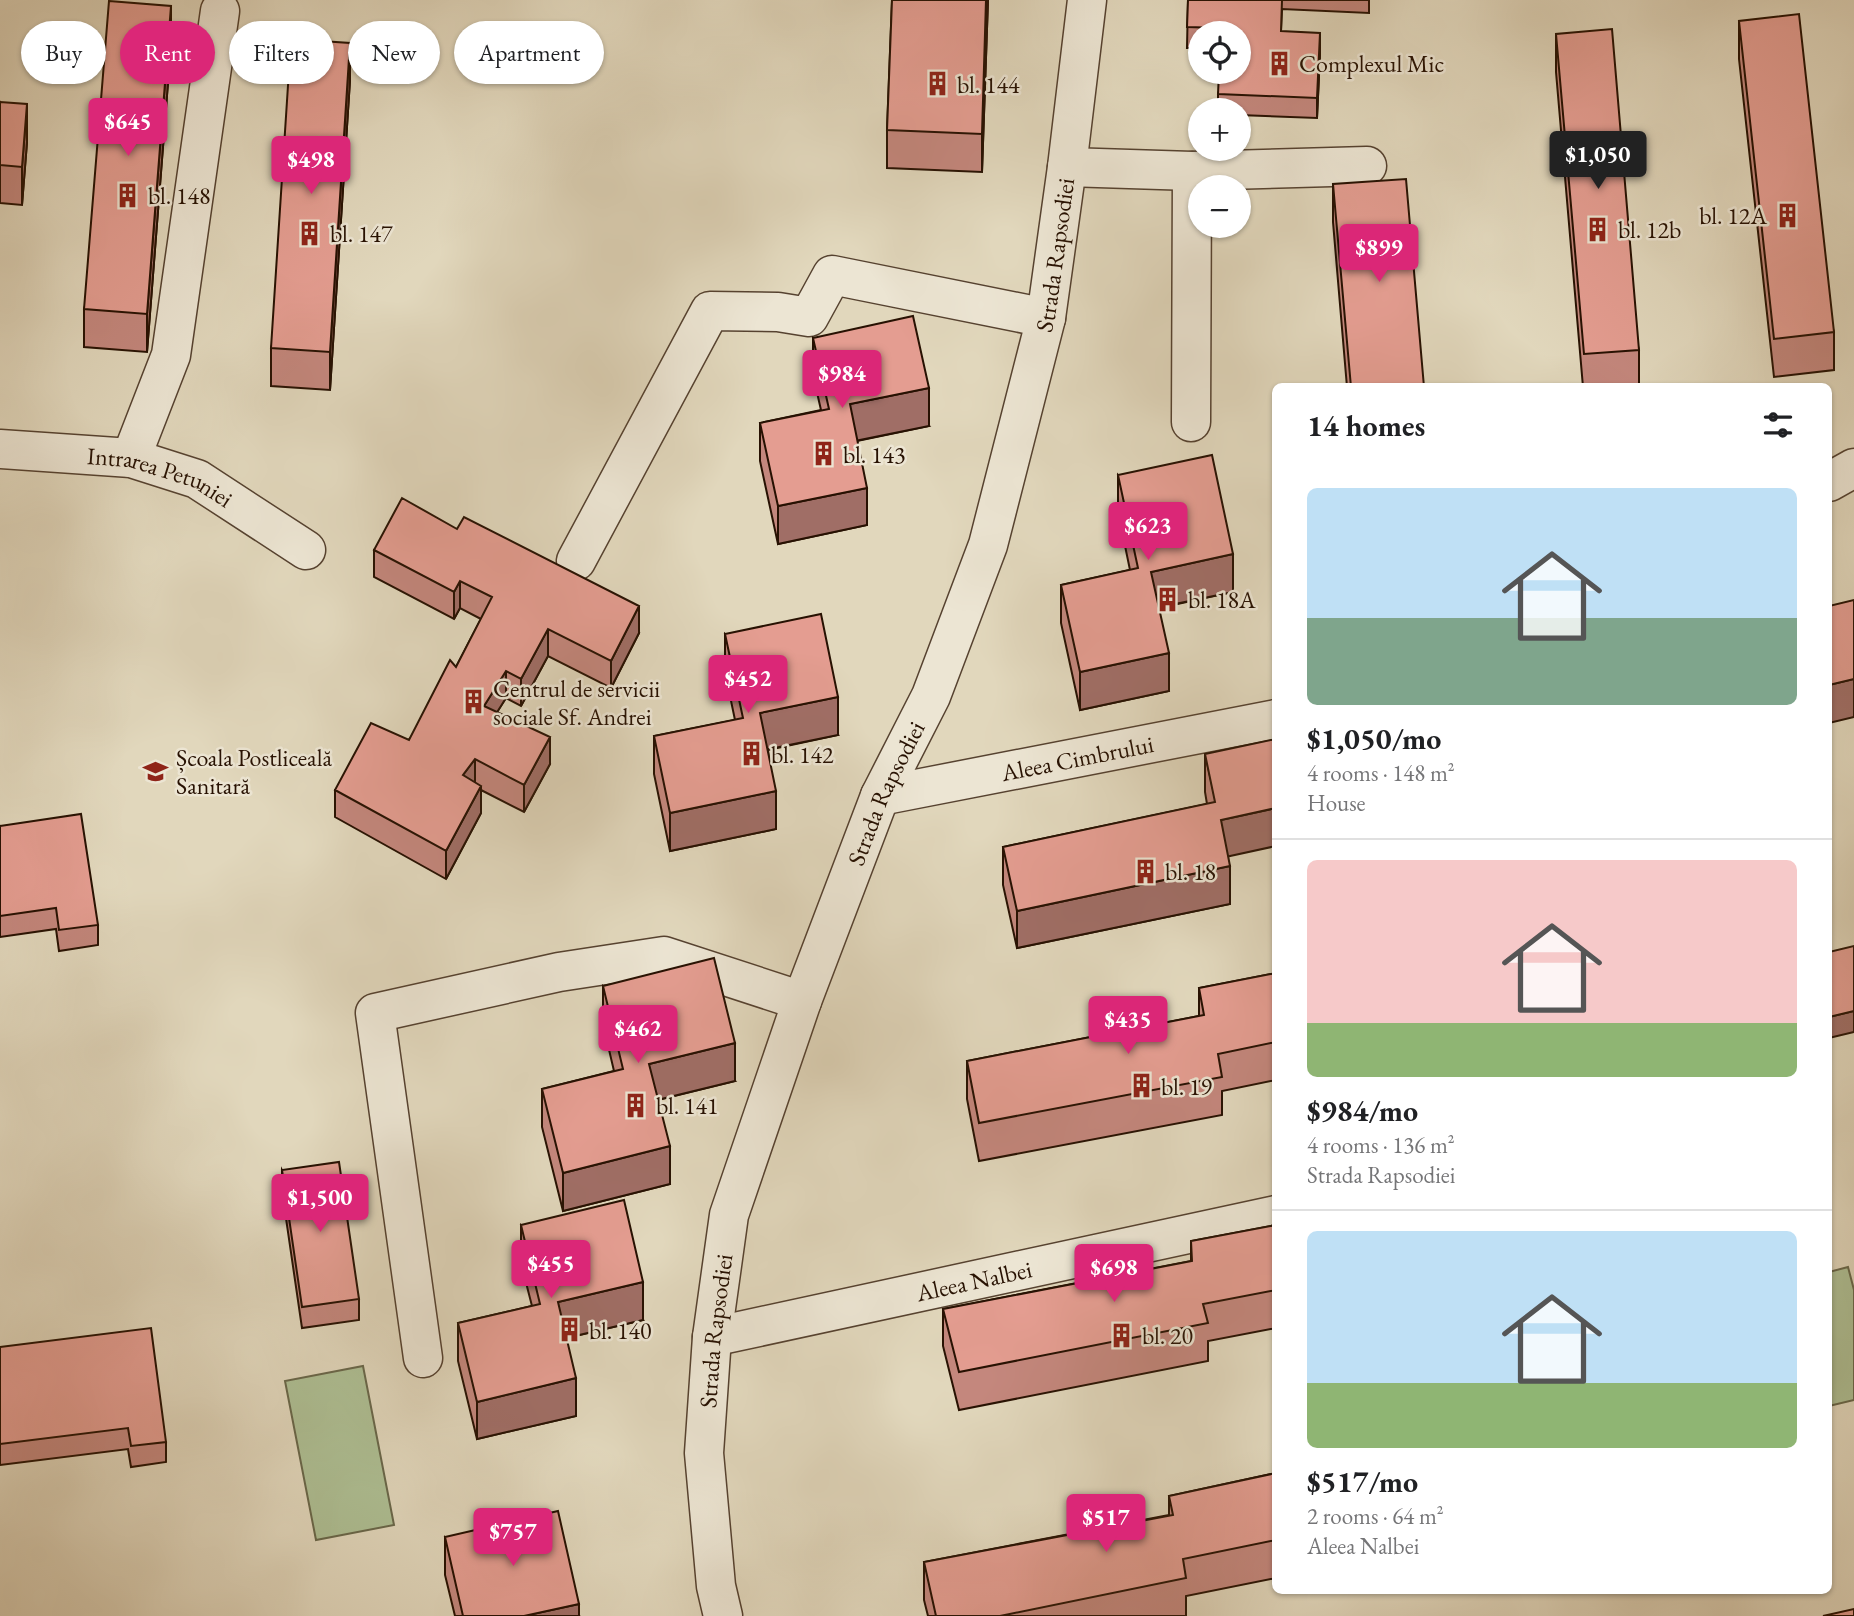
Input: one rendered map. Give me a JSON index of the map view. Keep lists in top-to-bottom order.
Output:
{
  "streets": {
    "street": [
      "Strada Rapsodiei",
      "Intrarea Petuniei",
      "Aleea Cimbrului",
      "Aleea Nalbei"
    ]
  },
  "crossings": [
    ["Strada Rapsodiei", "Aleea Cimbrului"],
    ["Strada Rapsodiei", "Aleea Nalbei"]
  ],
  "places": {
    "building": [
      "Complexul Mic",
      "bl. 144",
      "bl. 148",
      "bl. 12A",
      "bl. 12b",
      "bl. 147",
      "bl. 143",
      "bl. 18A",
      "Centrul de servicii sociale Sf. Andrei",
      "bl. 142",
      "bl. 18",
      "bl. 19",
      "bl. 141",
      "bl. 140",
      "bl. 20"
    ],
    "school or university": ["Școala Postliceală Sanitară"]
  },
  "page": {
    "map_buttons": ["+", "−"],
    "chip": [
      "Buy",
      "Rent",
      "Filters",
      "New",
      "Apartment"
    ],
    "price": [
      "$645",
      "$1,050",
      "$498",
      "$899",
      "$984",
      "$623",
      "$452",
      "$435",
      "$462",
      "$1,500",
      "$455",
      "$698",
      "$517",
      "$757"
    ],
    "heading": "14 homes",
    "list": [
      {
        "name": "$1,050/mo",
        "note": "4 rooms · 148 m² · House"
      },
      {
        "name": "$984/mo",
        "note": "4 rooms · 136 m² · Strada Rapsodiei"
      },
      {
        "name": "$517/mo",
        "note": "2 rooms · 64 m² · Aleea Nalbei"
      }
    ]
  }
}
